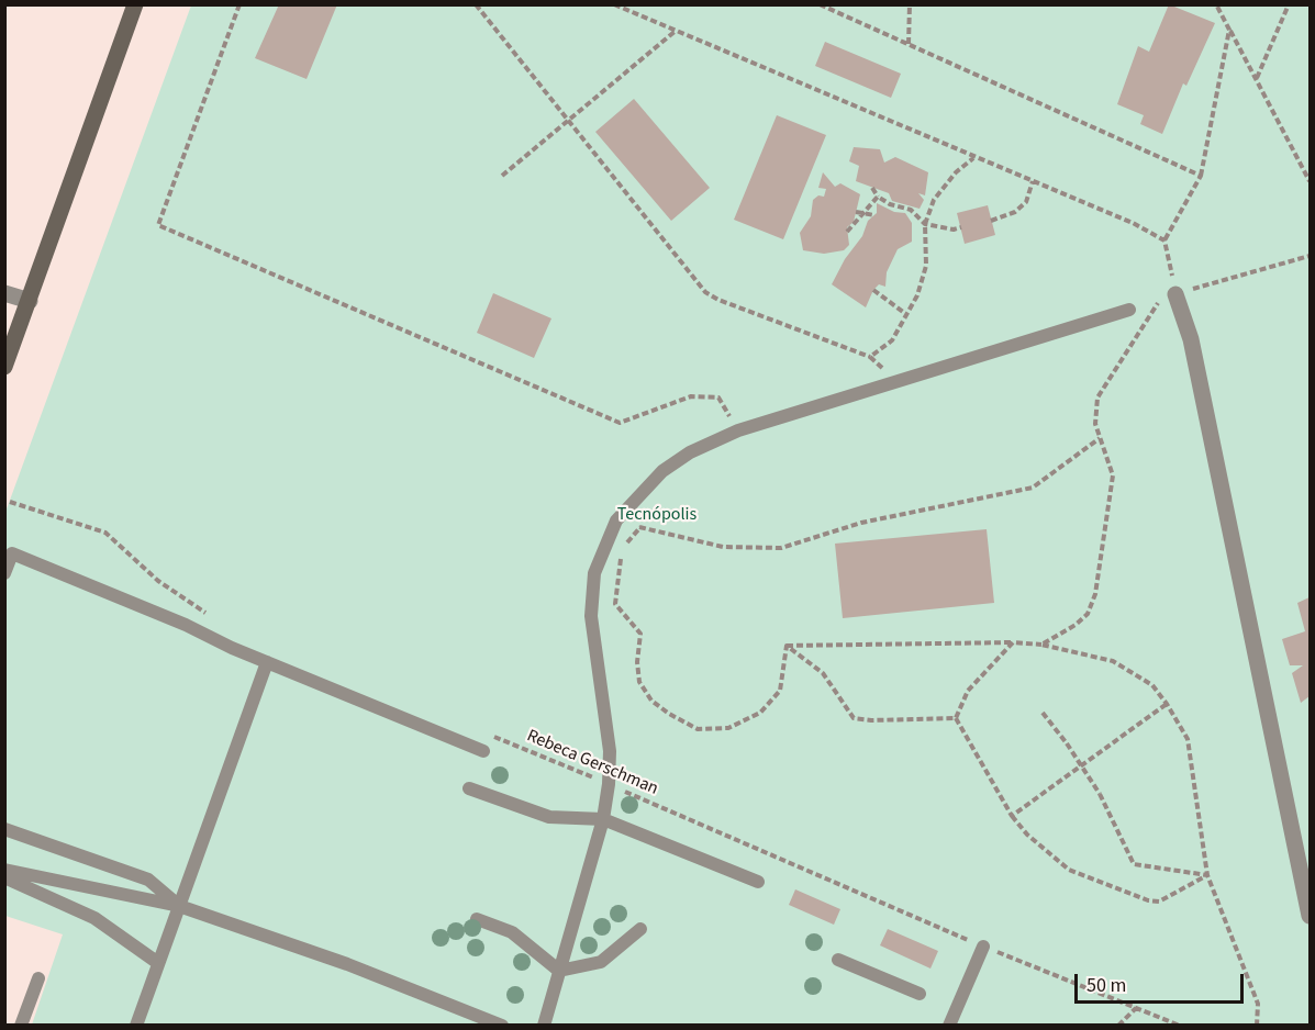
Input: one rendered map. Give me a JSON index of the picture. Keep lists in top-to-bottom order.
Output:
{
  "streets": {
    "path": ["Rebeca Gerschman"]
  },
  "parks": ["Tecnópolis"],
  "scale_bar": "50 m"
}
